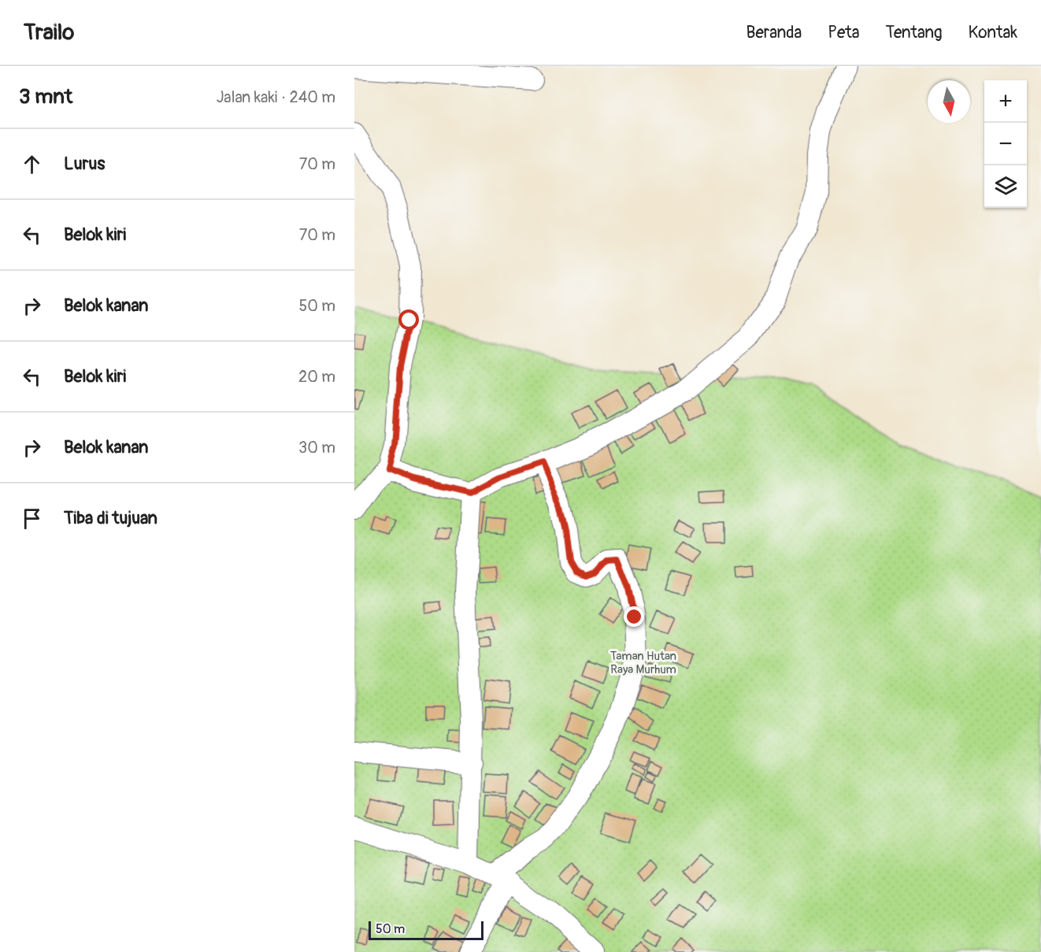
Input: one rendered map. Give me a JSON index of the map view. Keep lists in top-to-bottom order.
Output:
{
  "parks": ["Taman Hutan Raya Murhum"],
  "scale_bar": "50 m",
  "north": "bottom",
  "page": {
    "header": "Trailo",
    "nav": [
      "Beranda",
      "Peta",
      "Tentang",
      "Kontak"
    ],
    "heading": ["3 mnt", "Jalan kaki · 240 m"],
    "map_buttons": ["+", "−"],
    "list": [
      ["Lurus", "70 m"],
      ["Belok kiri", "70 m"],
      ["Belok kanan", "50 m"],
      ["Belok kiri", "20 m"],
      ["Belok kanan", "30 m"],
      "Tiba di tujuan"
    ],
    "scale": "50 m"
  }
}
